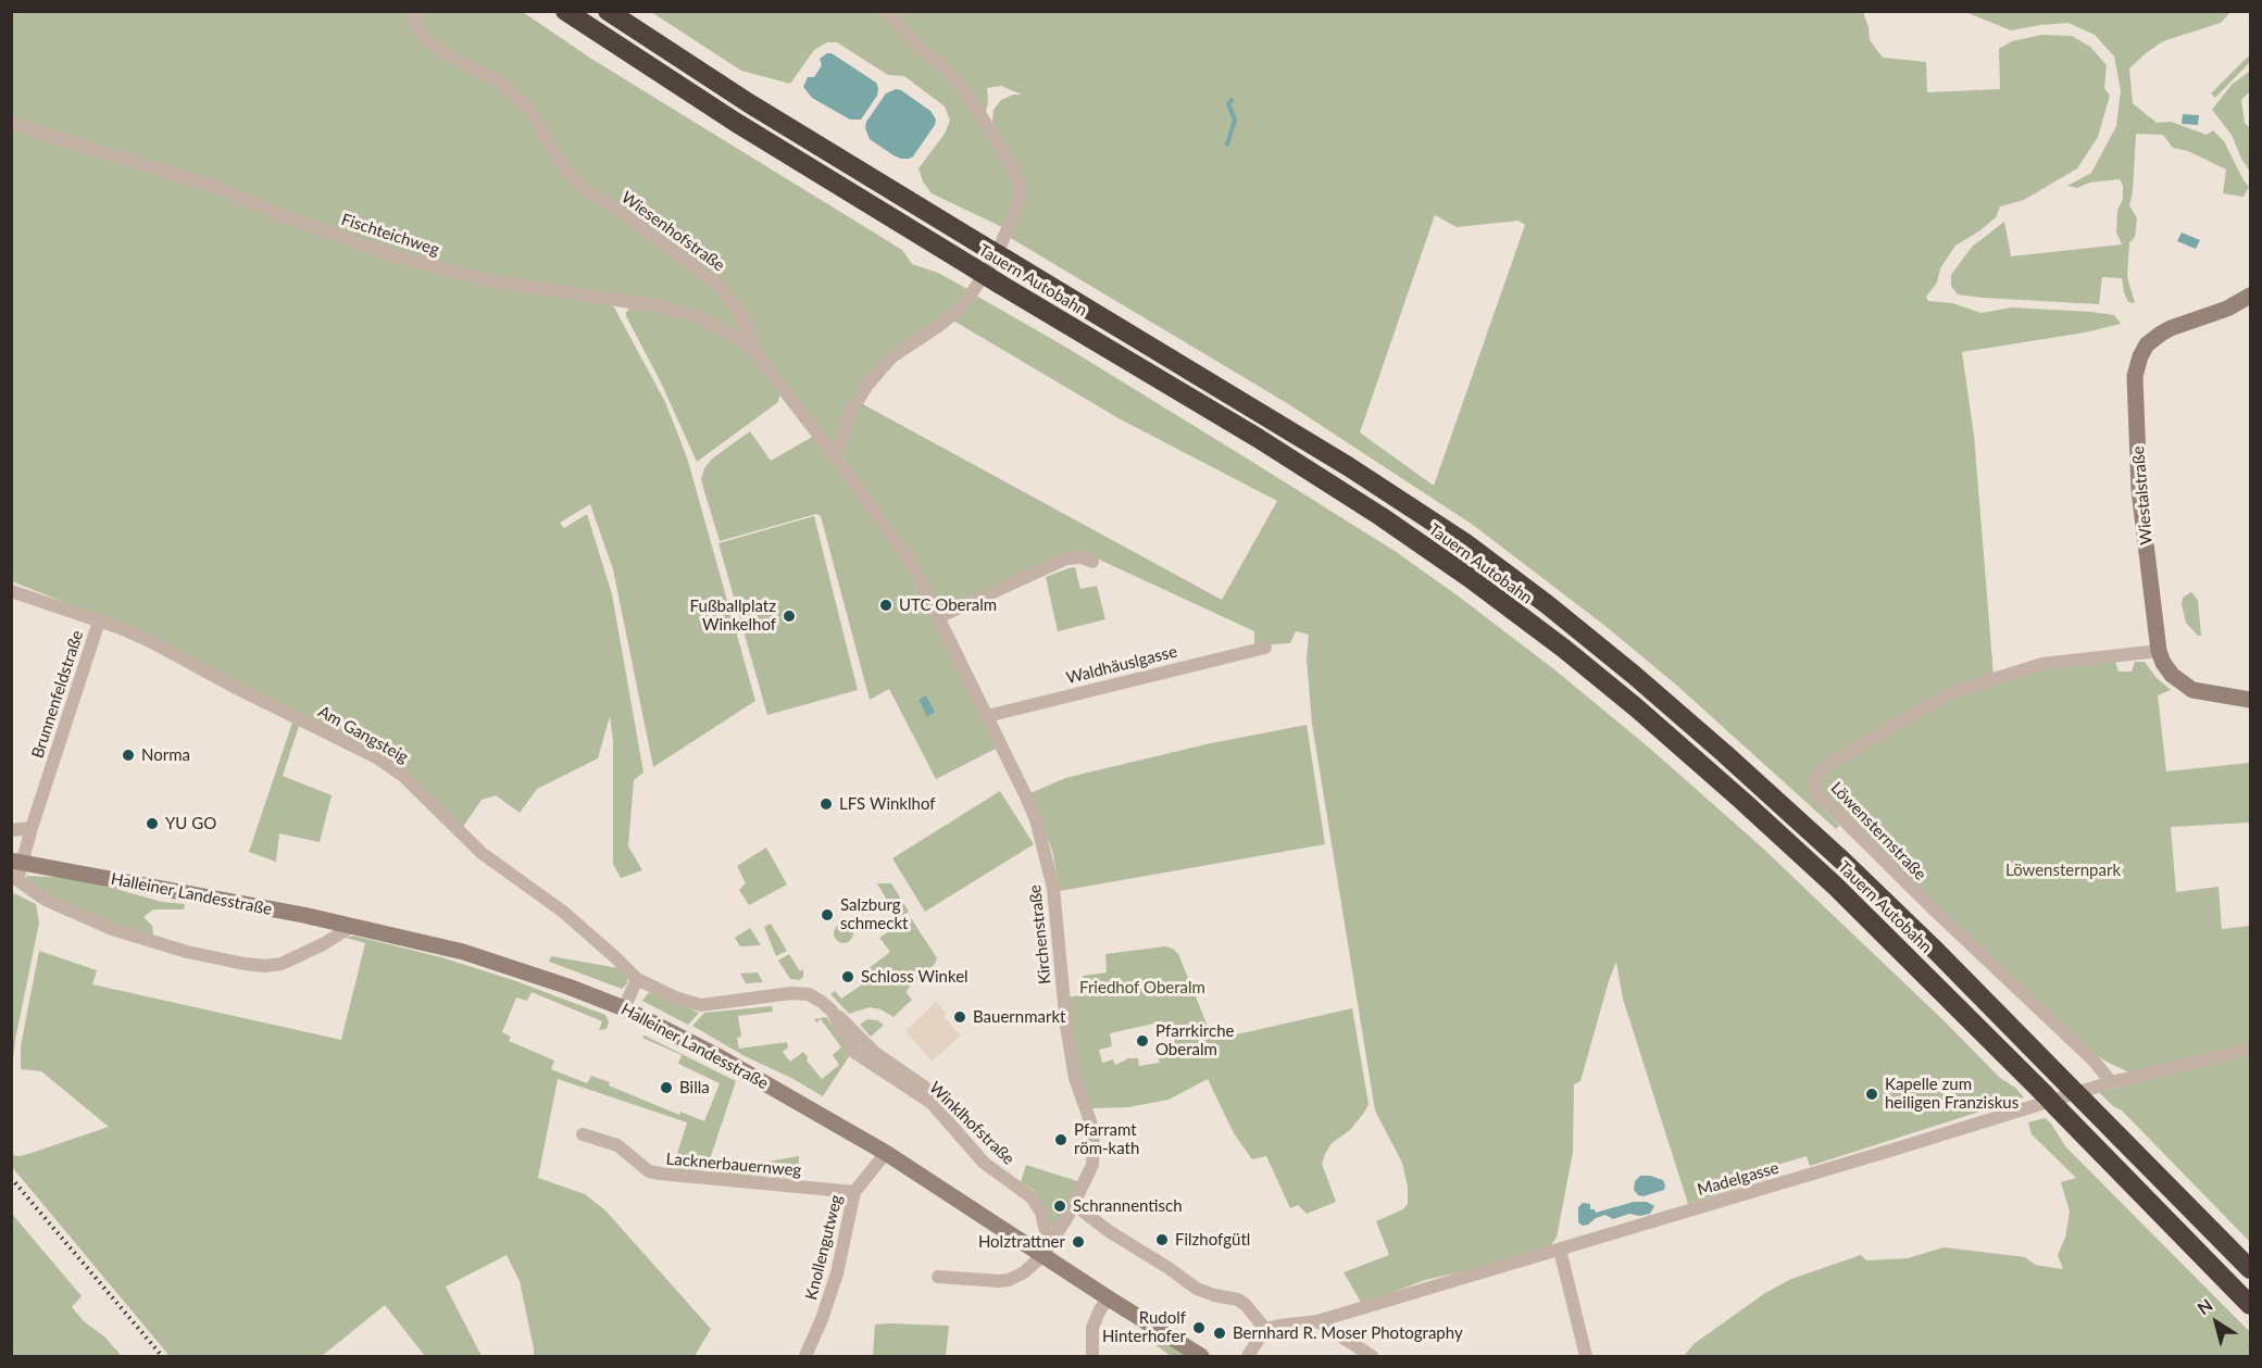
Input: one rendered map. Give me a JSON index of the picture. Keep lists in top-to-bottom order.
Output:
{
  "streets": {
    "highway": ["Tauern Autobahn"],
    "main road": ["Wiestalstraße", "Halleiner Landesstraße"],
    "street": [
      "Wiesenhofstraße",
      "Fischteichweg",
      "Waldhäuslgasse",
      "Brunnenfeldstraße",
      "Am Gangsteig",
      "Löwensternstraße",
      "Kirchenstraße",
      "Winklhofstraße",
      "Lacknerbauernweg",
      "Madelgasse",
      "Knollengutweg"
    ]
  },
  "crossings": [
    ["Wiesenhofstraße", "Fischteichweg"],
    ["Wiesenhofstraße", "Kirchenstraße"],
    ["Wiestalstraße", "Löwensternstraße"],
    ["Waldhäuslgasse", "Kirchenstraße"],
    ["Brunnenfeldstraße", "Am Gangsteig"],
    ["Brunnenfeldstraße", "Halleiner Landesstraße"],
    ["Am Gangsteig", "Winklhofstraße"],
    ["Löwensternstraße", "Madelgasse"],
    ["Halleiner Landesstraße", "Kirchenstraße"],
    ["Halleiner Landesstraße", "Winklhofstraße"],
    ["Halleiner Landesstraße", "Knollengutweg"],
    ["Kirchenstraße", "Winklhofstraße"],
    ["Lacknerbauernweg", "Knollengutweg"]
  ],
  "parks": ["Löwensternpark", "Friedhof Oberalm"],
  "places": [
    "UTC Oberalm",
    "Fußballplatz Winkelhof",
    "Norma",
    "LFS Winklhof",
    "YU GO",
    "Salzburg schmeckt",
    "Schloss Winkel",
    "Bauernmarkt",
    "Pfarrkirche Oberalm",
    "Billa",
    "Kapelle zum heiligen Franziskus",
    "Pfarramt röm-kath",
    "Schrannentisch",
    "Filzhofgütl",
    "Holztrattner",
    "Rudolf Hinterhofer",
    "Bernhard R. Moser Photography"
  ],
  "north": "top left"
}
